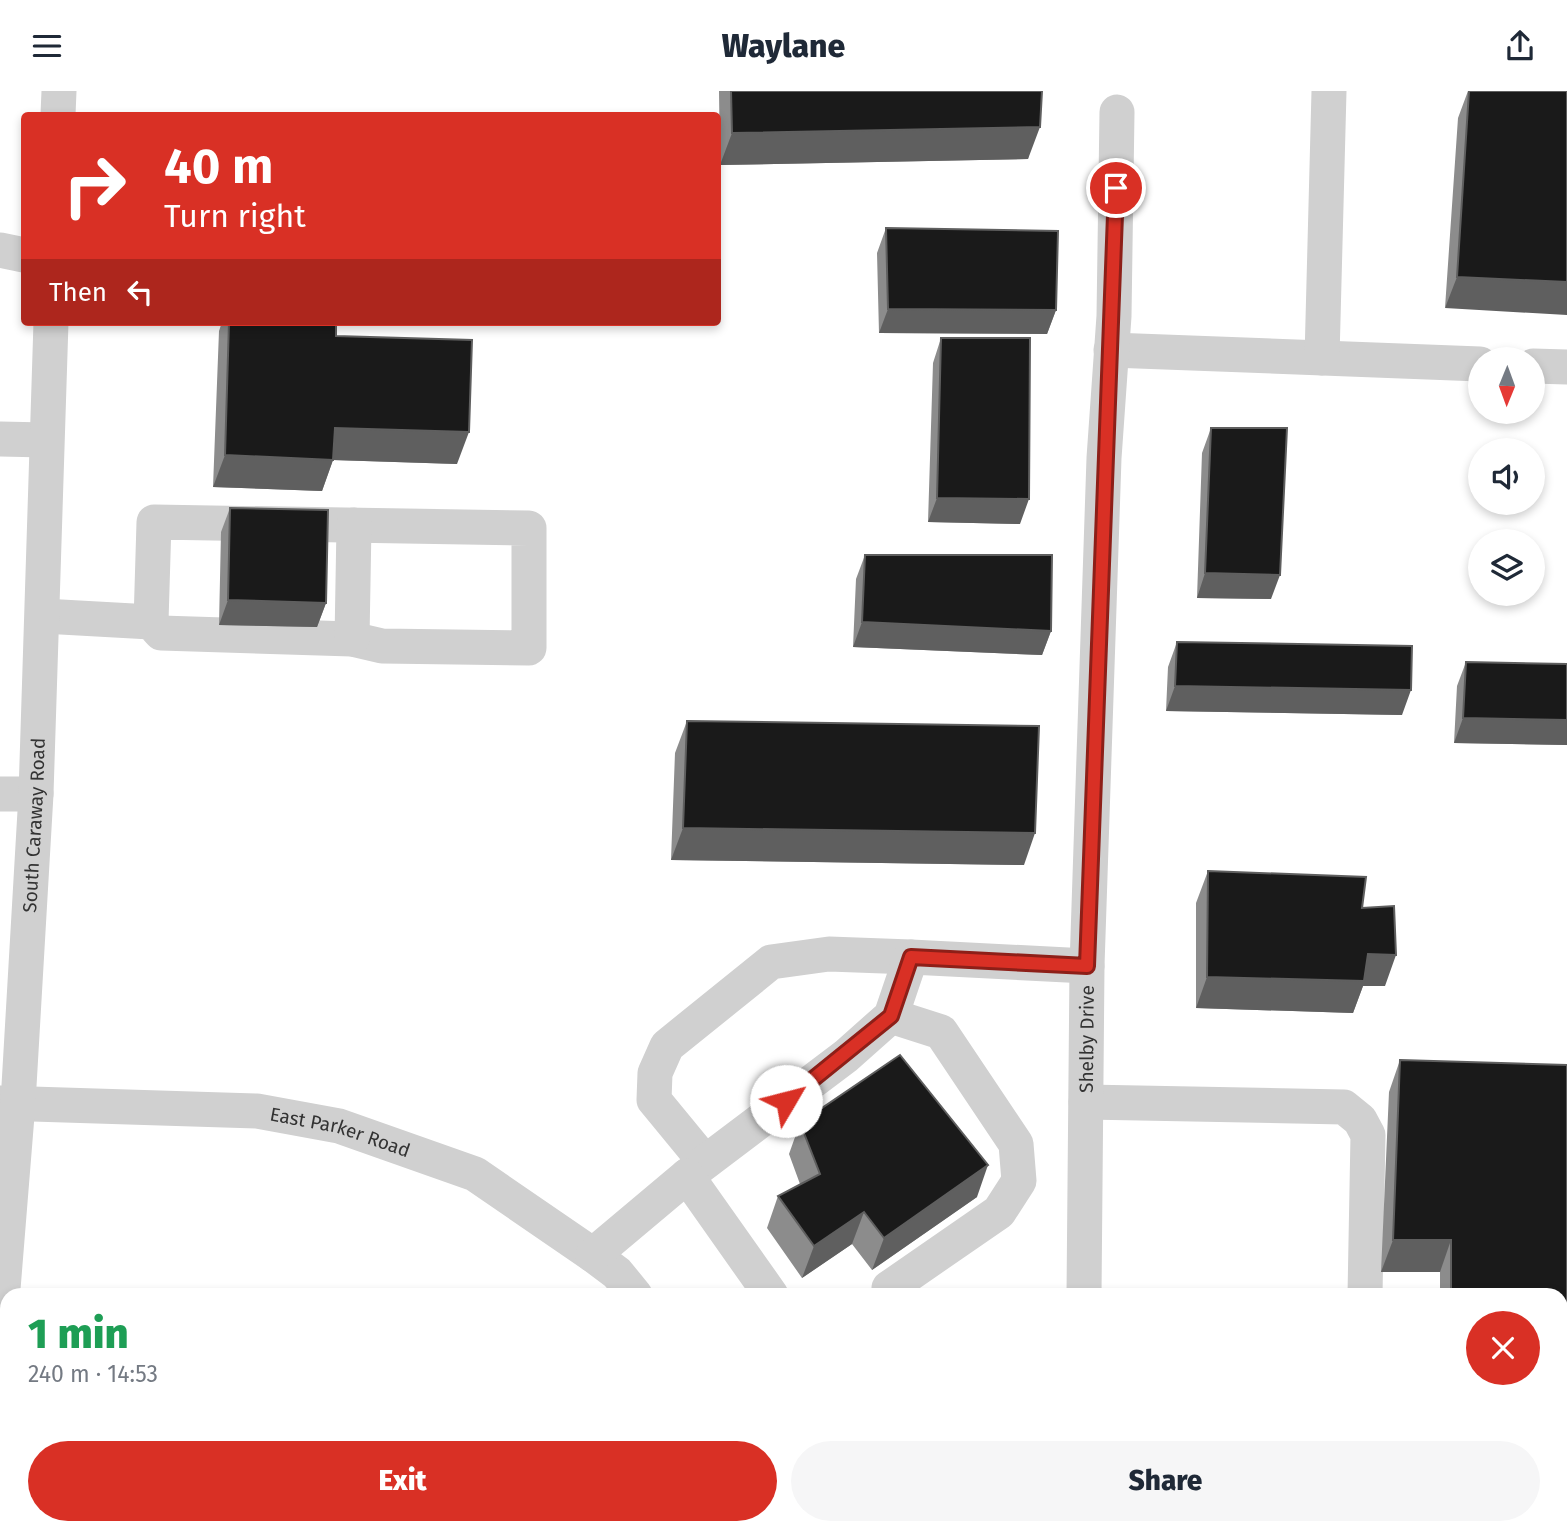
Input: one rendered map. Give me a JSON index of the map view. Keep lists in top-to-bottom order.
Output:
{
  "streets": {
    "street": ["South Caraway Road", "Shelby Drive", "East Parker Road"]
  },
  "crossings": [
    ["South Caraway Road", "East Parker Road"]
  ],
  "north": "bottom",
  "page": {
    "header": "Waylane",
    "turn": ["40 m", "Turn right"],
    "then": "Then",
    "heading": ["1 min", "240 m · 14:53"],
    "buttons": ["Exit", "Share"]
  }
}
